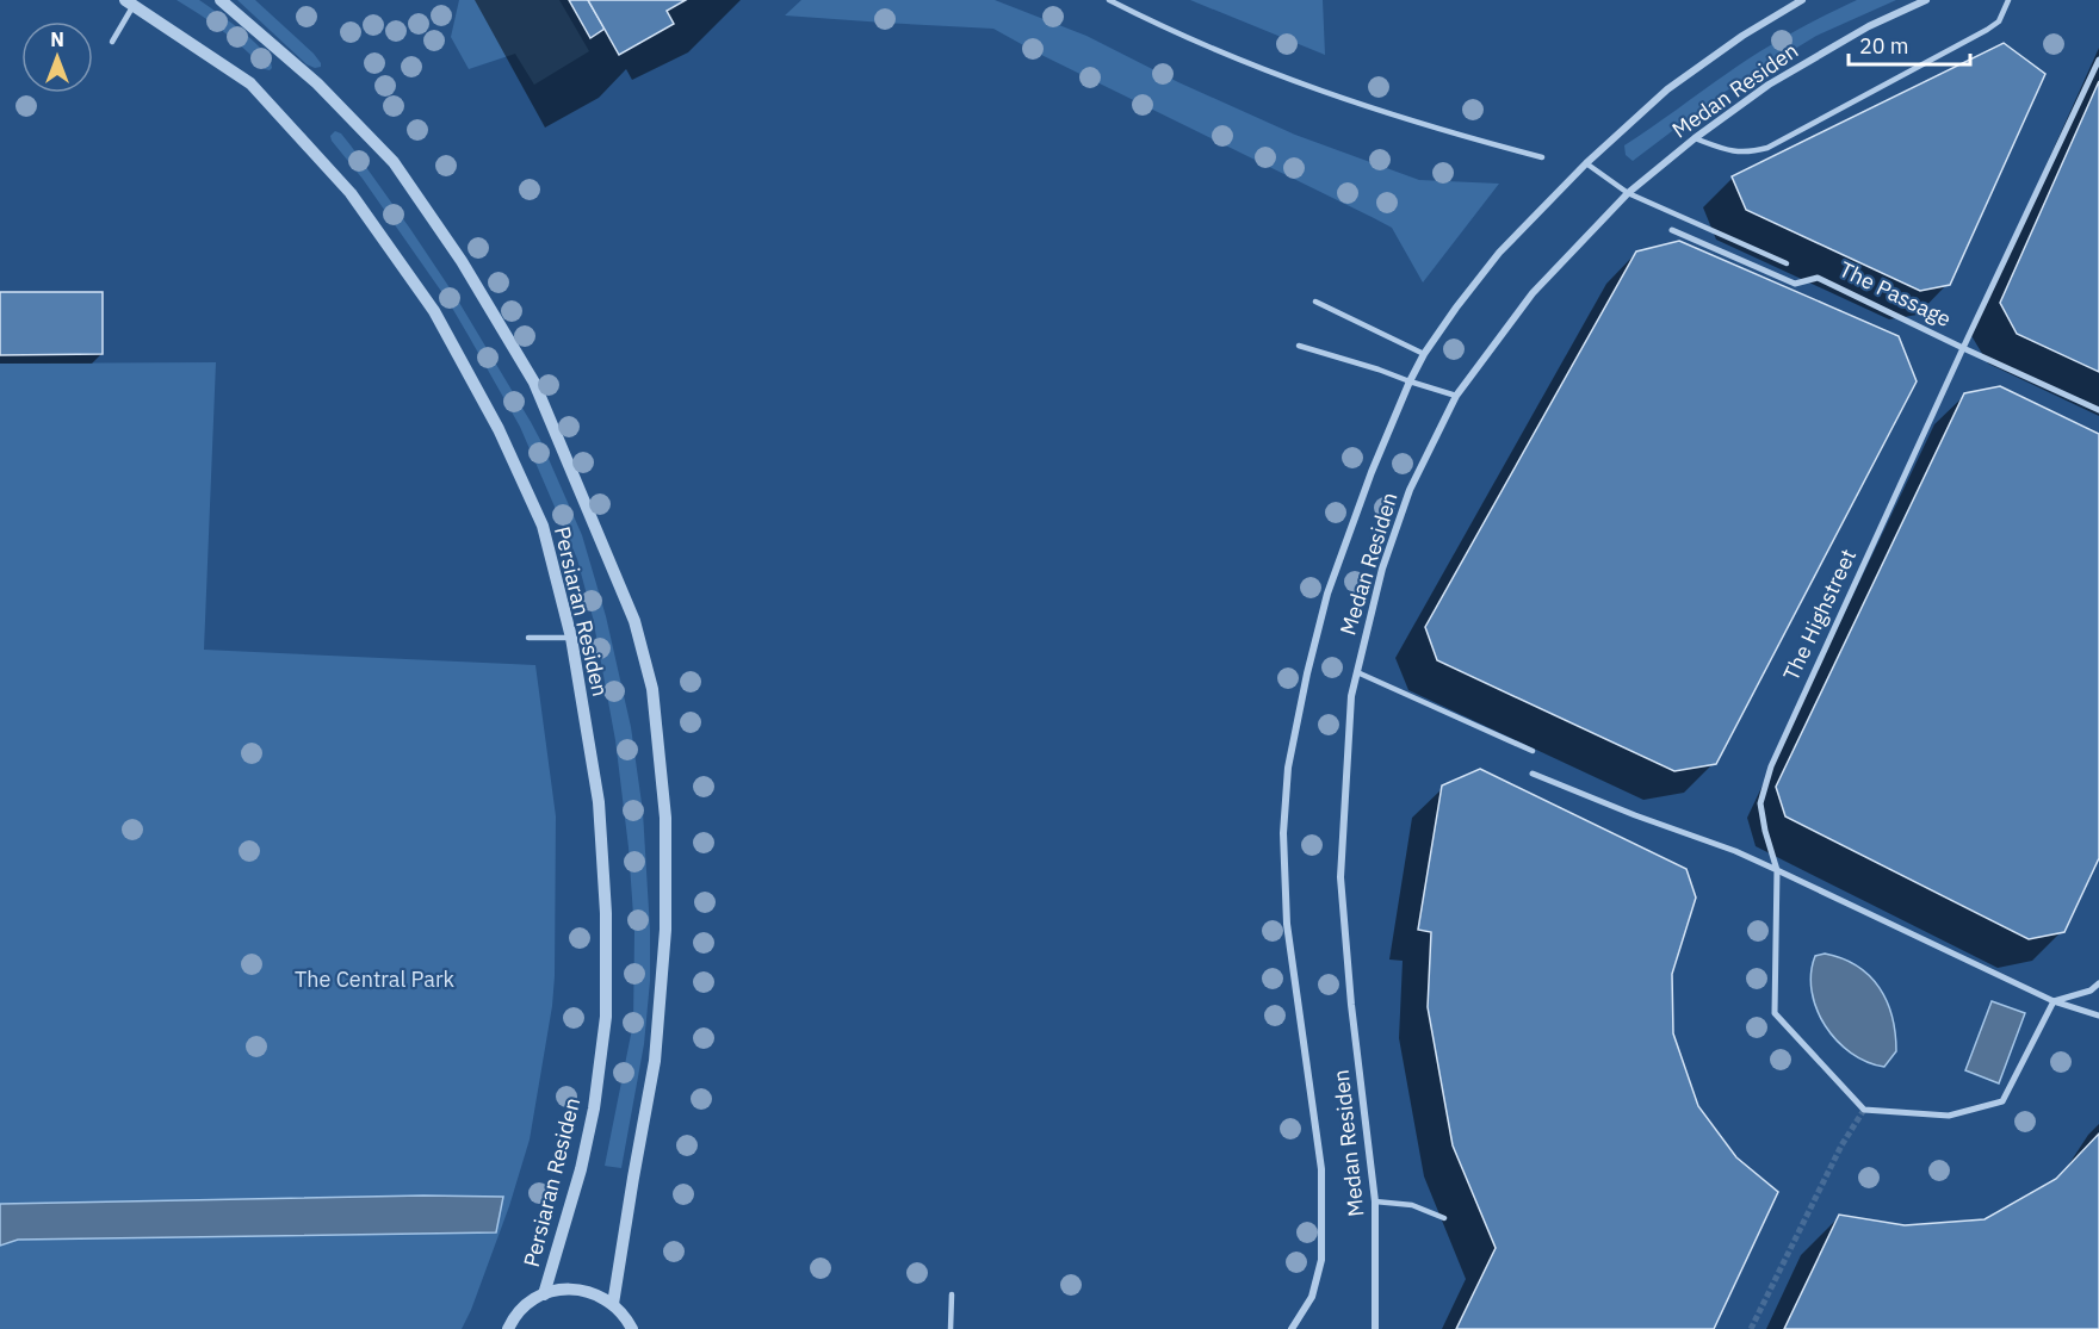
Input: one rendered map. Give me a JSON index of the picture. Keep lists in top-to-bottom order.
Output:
{
  "streets": {
    "street": [
      "Medan Residen",
      "The Passage",
      "Persiaran Residen",
      "The Highstreet"
    ]
  },
  "crossings": [
    ["The Passage", "The Highstreet"]
  ],
  "parks": ["The Central Park"],
  "scale_bar": "20 m",
  "north": "top"
}
